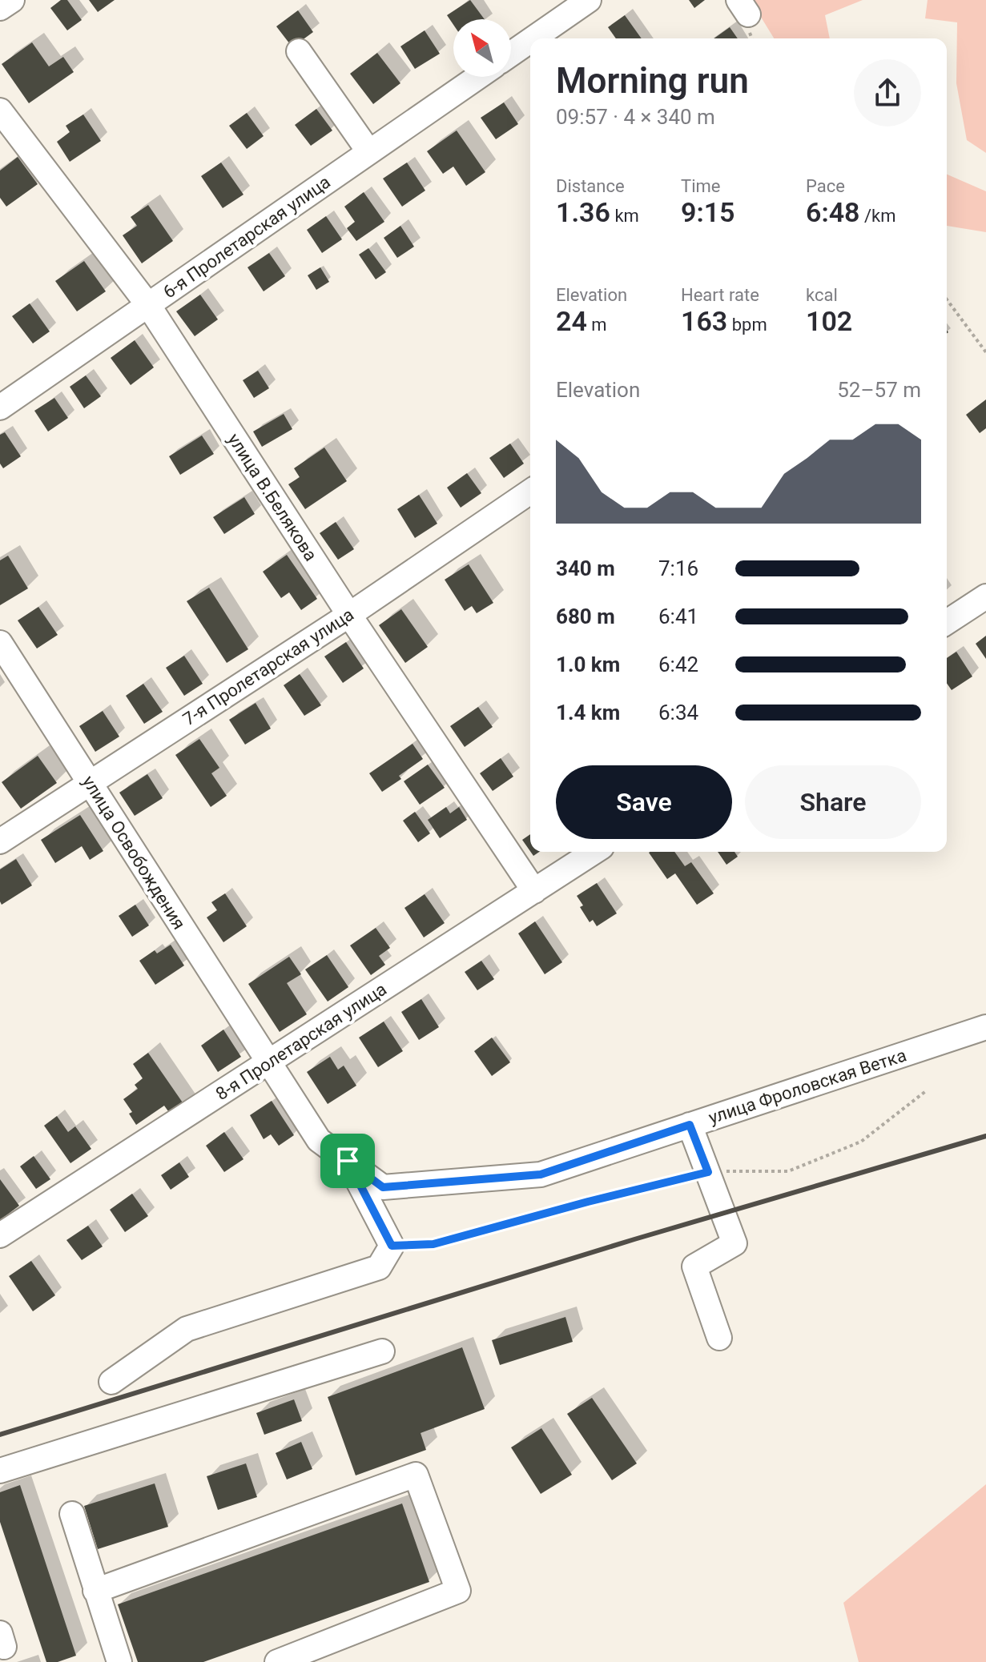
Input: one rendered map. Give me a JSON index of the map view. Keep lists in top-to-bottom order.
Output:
{
  "streets": {
    "street": [
      "6-я Пролетарская улица",
      "улица В.Белякова",
      "7-я Пролетарская улица",
      "улица Освобождения",
      "8-я Пролетарская улица",
      "улица Фроловская Ветка"
    ]
  },
  "crossings": [
    ["6-я Пролетарская улица", "улица В.Белякова"],
    ["улица В.Белякова", "7-я Пролетарская улица"],
    ["улица В.Белякова", "8-я Пролетарская улица"],
    ["7-я Пролетарская улица", "улица Освобождения"],
    ["улица Освобождения", "8-я Пролетарская улица"],
    ["улица Освобождения", "улица Фроловская Ветка"],
    ["8-я Пролетарская улица", "улица Фроловская Ветка"]
  ],
  "north": "top left",
  "page": {
    "heading": ["Morning run", "09:57 · 4 × 340 m"],
    "stats": [
      ["Distance", "1.36 km"],
      ["Time", "9:15"],
      ["Pace", "6:48 /km"],
      ["Elevation", "24 m"],
      ["Heart rate", "163 bpm"],
      ["kcal", "102"]
    ],
    "chart": ["Elevation", "52–57 m"],
    "list": [
      {
        "name": "340 m",
        "note": "7:16"
      },
      {
        "name": "680 m",
        "note": "6:41"
      },
      {
        "name": "1.0 km",
        "note": "6:42"
      },
      {
        "name": "1.4 km",
        "note": "6:34"
      }
    ],
    "buttons": ["Save", "Share"]
  }
}
